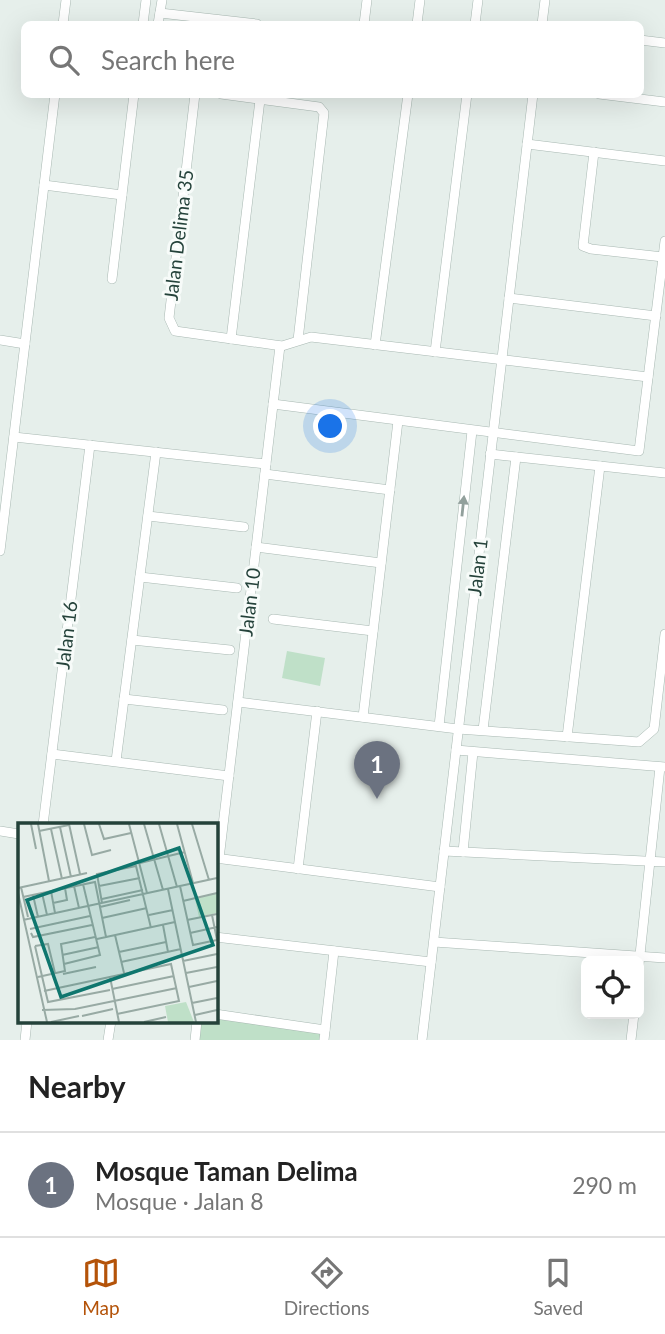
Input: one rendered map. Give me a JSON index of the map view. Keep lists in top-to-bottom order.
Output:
{
  "streets": {
    "street": [
      "Jalan Delima 35",
      "Jalan 1",
      "Jalan 10",
      "Jalan 16"
    ]
  },
  "crossings": [
    ["Jalan Delima 35", "Jalan 1"],
    ["Jalan Delima 35", "Jalan 10"]
  ],
  "page": {
    "search": "Search here",
    "pins": "1",
    "heading": "Nearby",
    "list": [
      {
        "mark": "1",
        "name": "Mosque Taman Delima",
        "note": "Mosque · Jalan 8",
        "value": "290 m"
      }
    ],
    "nav": ["Map", "Directions", "Saved"]
  }
}
